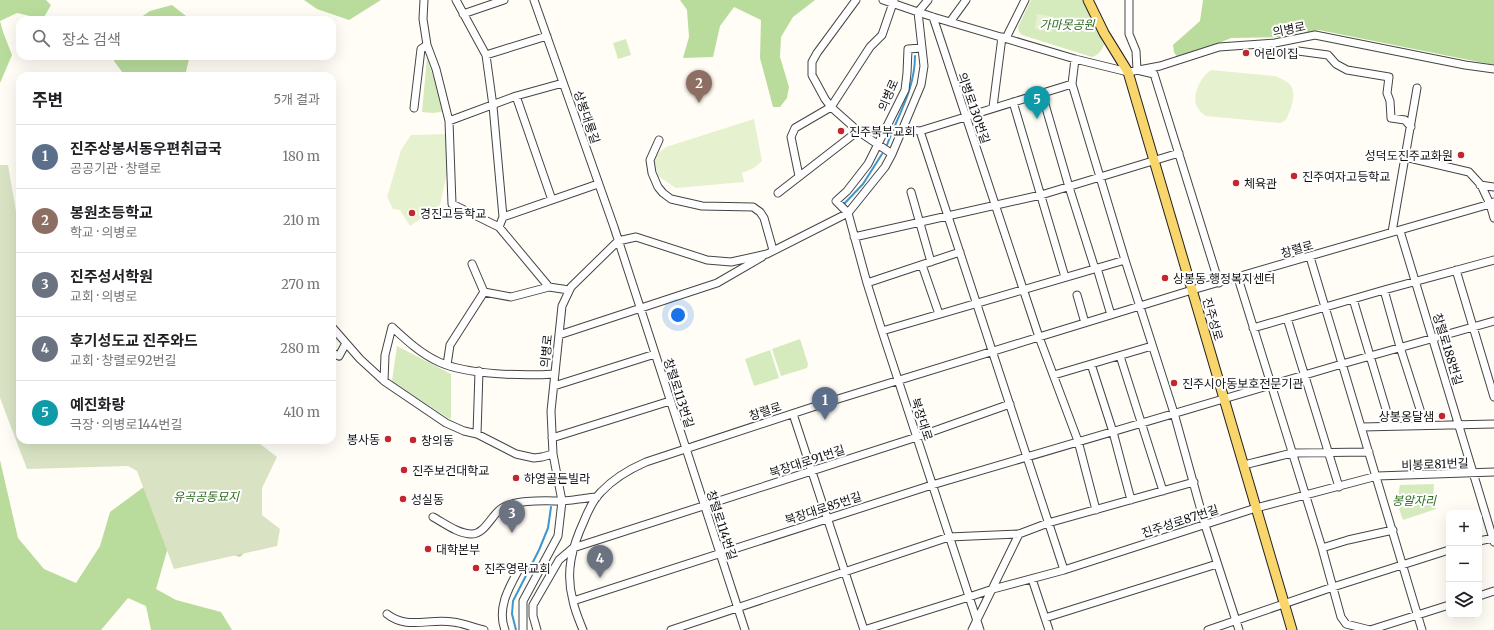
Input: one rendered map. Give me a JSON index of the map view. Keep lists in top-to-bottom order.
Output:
{
  "streets": {
    "main road": ["진주성로"],
    "street": [
      "의병로",
      "의병로130번길",
      "상봉대룡길",
      "창렬로",
      "창렬로188번길",
      "창렬로113번길",
      "북장대로",
      "북장대로91번길",
      "비봉로81번길",
      "북장대로85번길",
      "진주성로87번길",
      "창렬로114번길"
    ]
  },
  "crossings": [
    ["의병로", "의병로130번길"],
    ["의병로", "상봉대룡길"],
    ["의병로", "진주성로"],
    ["의병로", "창렬로113번길"],
    ["의병로", "북장대로"],
    ["의병로130번길", "창렬로"],
    ["의병로130번길", "북장대로85번길"],
    ["상봉대룡길", "창렬로113번길"],
    ["창렬로", "진주성로"],
    ["창렬로", "창렬로188번길"],
    ["창렬로", "창렬로113번길"],
    ["창렬로", "북장대로"],
    ["창렬로", "북장대로91번길"],
    ["창렬로", "북장대로85번길"],
    ["창렬로", "창렬로114번길"],
    ["진주성로", "북장대로85번길"],
    ["진주성로", "진주성로87번길"],
    ["창렬로188번길", "비봉로81번길"],
    ["창렬로188번길", "북장대로85번길"],
    ["창렬로113번길", "창렬로114번길"],
    ["북장대로", "북장대로91번길"],
    ["북장대로", "북장대로85번길"],
    ["북장대로", "진주성로87번길"],
    ["북장대로91번길", "창렬로114번길"],
    ["비봉로81번길", "진주성로87번길"],
    ["북장대로85번길", "창렬로114번길"]
  ],
  "parks": ["가마못공원", "유곡공동묘지", "봉알자리"],
  "places": [
    "어린이집",
    "진주북부교회",
    "성덕도진주교화원",
    "진주여자고등학교",
    "체육관",
    "경진고등학교",
    "상봉동 행정복지센터",
    "진주시아동보호전문기관",
    "상봉옹달샘",
    "봉사동",
    "창의동",
    "진주보건대학교",
    "하영골든빌라",
    "성실동",
    "대학본부",
    "진주영락교회"
  ],
  "page": {
    "search": "장소 검색",
    "pins": [
      "2",
      "5",
      "1",
      "3",
      "4"
    ],
    "heading": ["주변", "5개 결과"],
    "list": [
      {
        "mark": "1",
        "name": "진주상봉서동우편취급국",
        "note": "공공기관 · 창렬로",
        "value": "180 m"
      },
      {
        "mark": "2",
        "name": "봉원초등학교",
        "note": "학교 · 의병로",
        "value": "210 m"
      },
      {
        "mark": "3",
        "name": "진주성서학원",
        "note": "교회 · 의병로",
        "value": "270 m"
      },
      {
        "mark": "4",
        "name": "후기성도교 진주와드",
        "note": "교회 · 창렬로92번길",
        "value": "280 m"
      },
      {
        "mark": "5",
        "name": "예진화랑",
        "note": "극장 · 의병로144번길",
        "value": "410 m"
      }
    ],
    "map_buttons": ["+", "−"]
  }
}
